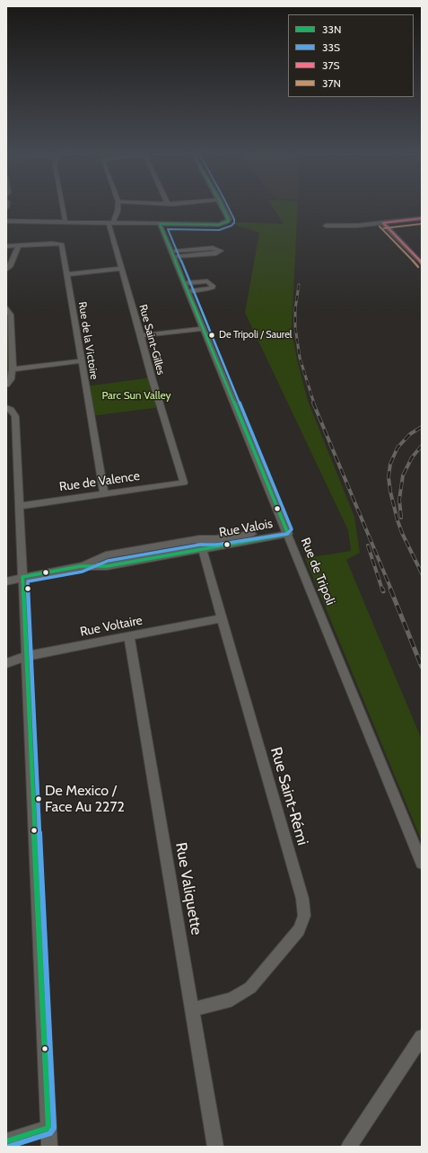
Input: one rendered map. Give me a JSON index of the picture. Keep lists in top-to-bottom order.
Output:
{
  "streets": {
    "street": [
      "Rue Saint-Gilles",
      "Rue de la Victoire",
      "Rue de Valence",
      "Rue Valois",
      "Rue de Tripoli",
      "Rue Voltaire",
      "Rue Saint-Rémi",
      "Rue Valiquette"
    ]
  },
  "crossings": [
    ["Rue Saint-Gilles", "Rue de Valence"],
    ["Rue de la Victoire", "Rue de Valence"],
    ["Rue Valois", "Rue de Tripoli"],
    ["Rue Valois", "Rue Saint-Rémi"],
    ["Rue Voltaire", "Rue Saint-Rémi"],
    ["Rue Voltaire", "Rue Valiquette"],
    ["Rue Saint-Rémi", "Rue Valiquette"]
  ],
  "parks": ["Parc Sun Valley"],
  "places": ["De Tripoli / Saurel", "De Mexico / Face Au 2272"],
  "lines": [
    "transit line 33N",
    "transit line 33S",
    "transit line 37S",
    "transit line 37N"
  ],
  "legend": [
    "33N",
    "33S",
    "37S",
    "37N"
  ]
}
